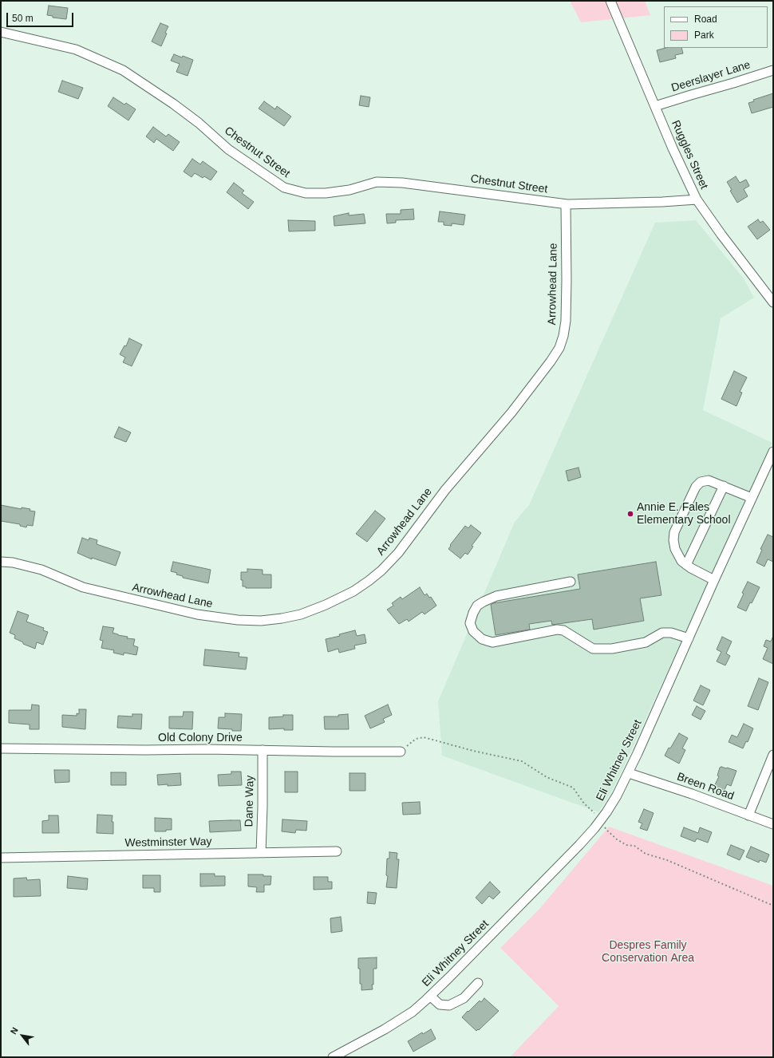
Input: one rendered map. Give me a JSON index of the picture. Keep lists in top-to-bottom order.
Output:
{
  "streets": {
    "street": [
      "Deerslayer Lane",
      "Chestnut Street",
      "Ruggles Street",
      "Arrowhead Lane",
      "Old Colony Drive",
      "Eli Whitney Street",
      "Breen Road",
      "Dane Way",
      "Westminster Way"
    ]
  },
  "crossings": [
    ["Deerslayer Lane", "Ruggles Street"],
    ["Chestnut Street", "Ruggles Street"],
    ["Chestnut Street", "Arrowhead Lane"],
    ["Old Colony Drive", "Dane Way"],
    ["Eli Whitney Street", "Breen Road"],
    ["Dane Way", "Westminster Way"]
  ],
  "parks": ["Despres Family Conservation Area"],
  "places": ["Annie E. Fales Elementary School"],
  "legend": ["Road", "Park"],
  "scale_bar": "50 m",
  "north": "top left"
}
